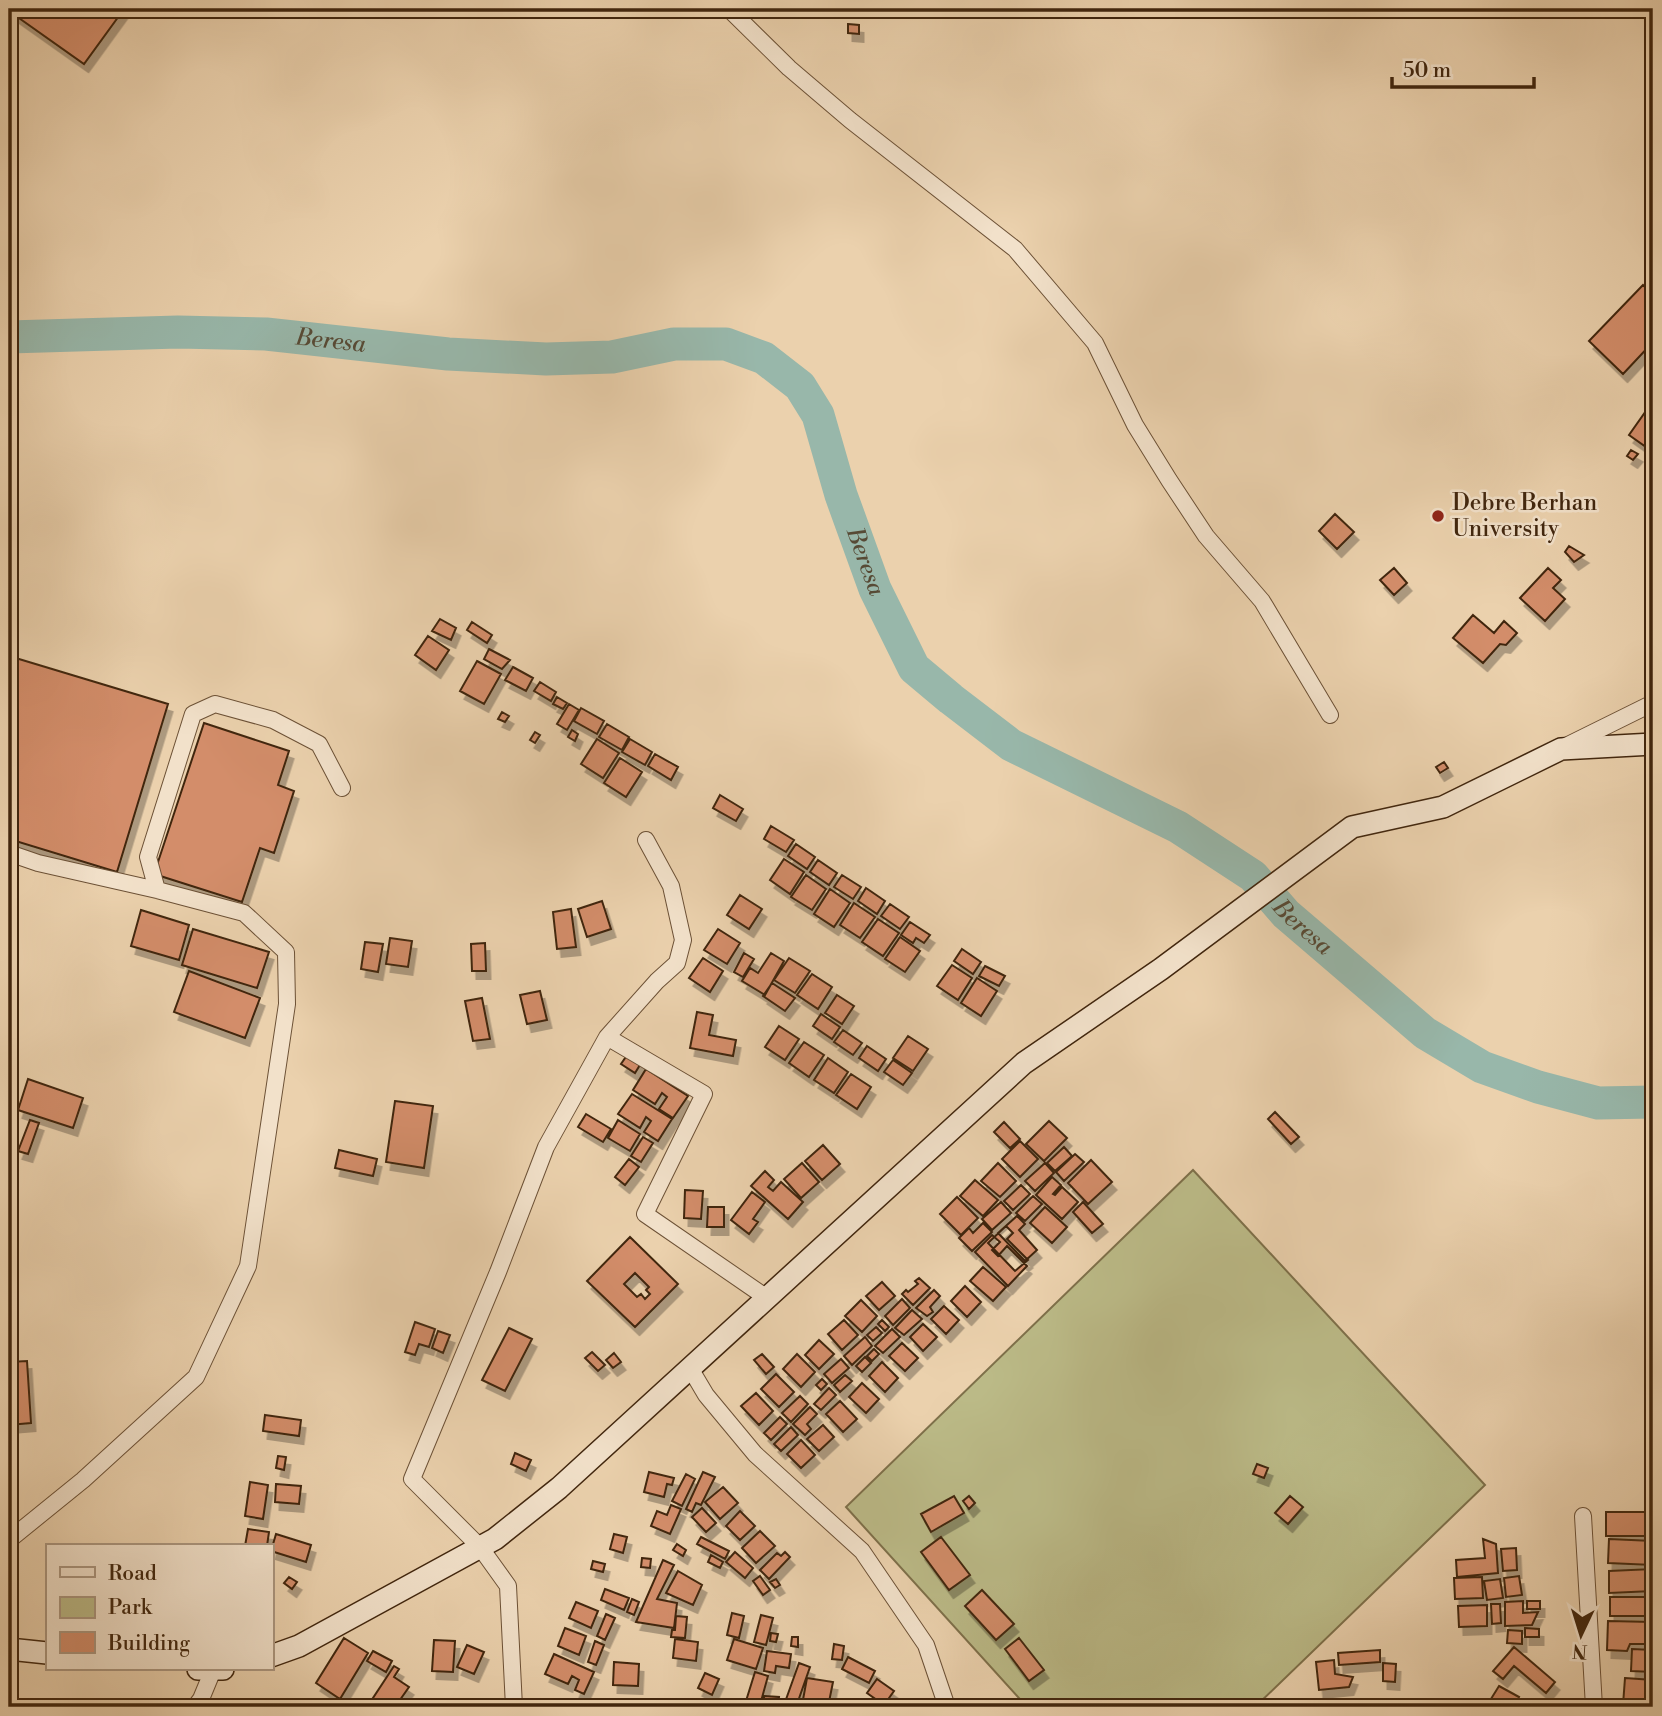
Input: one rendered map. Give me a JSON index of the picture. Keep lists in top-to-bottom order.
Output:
{
  "water": ["Beresa"],
  "places": ["Debre Berhan University"],
  "legend": ["Road", "Park", "Building"],
  "scale_bar": "50 m",
  "north": "bottom"
}
